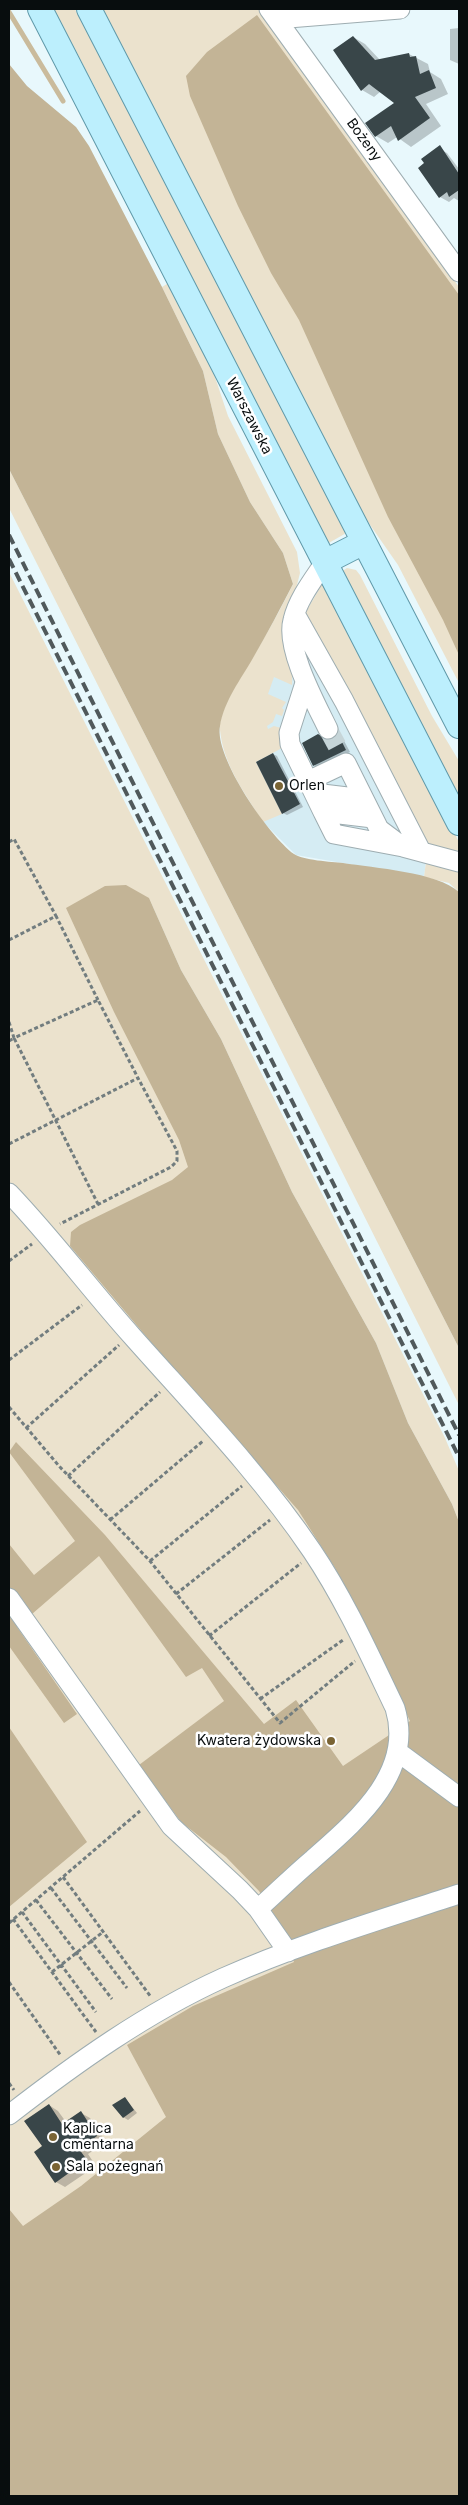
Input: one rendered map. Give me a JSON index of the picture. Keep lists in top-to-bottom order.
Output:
{
  "streets": {
    "main road": ["Warszawska"],
    "street": ["Bożeny"]
  },
  "places": [
    "Orlen",
    "Kwatera żydowska",
    "Kaplica cmentarna",
    "Sala pożegnań"
  ]
}
